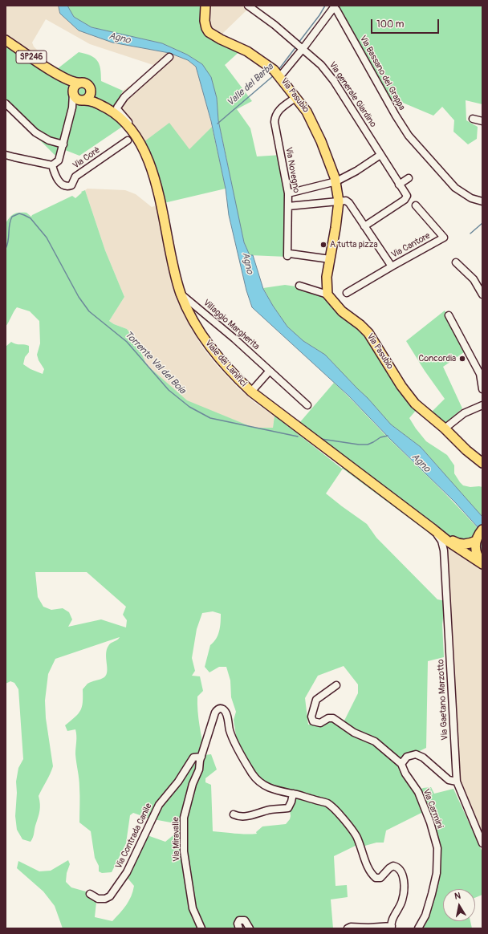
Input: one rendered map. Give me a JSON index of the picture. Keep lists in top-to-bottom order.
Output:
{
  "streets": {
    "main road": ["SP246", "Via Pasubio", "Viale dei Lanifici"],
    "street": [
      "Via Bassano del Grappa",
      "Via generale Giardino",
      "Via Corè",
      "Via Novegno",
      "Via Cantore",
      "Villaggio Margherita",
      "Via Gaetano Marzotto",
      "Via Carmini",
      "Via Contrada Canile",
      "Via Miravalle"
    ]
  },
  "crossings": [
    ["Via Bassano del Grappa", "Via generale Giardino"],
    ["Via Bassano del Grappa", "Via Pasubio"],
    ["Via Pasubio", "Via Novegno"],
    ["Via Pasubio", "Via Cantore"],
    ["Villaggio Margherita", "Viale dei Lanifici"],
    ["Viale dei Lanifici", "Via Gaetano Marzotto"],
    ["Via Contrada Canile", "Via Miravalle"]
  ],
  "water": ["Agno", "Valle del Barba", "Torrente Val del Boia"],
  "places": ["A tutta pizza", "Concordia"],
  "scale_bar": "100 m",
  "north": "top"
}
